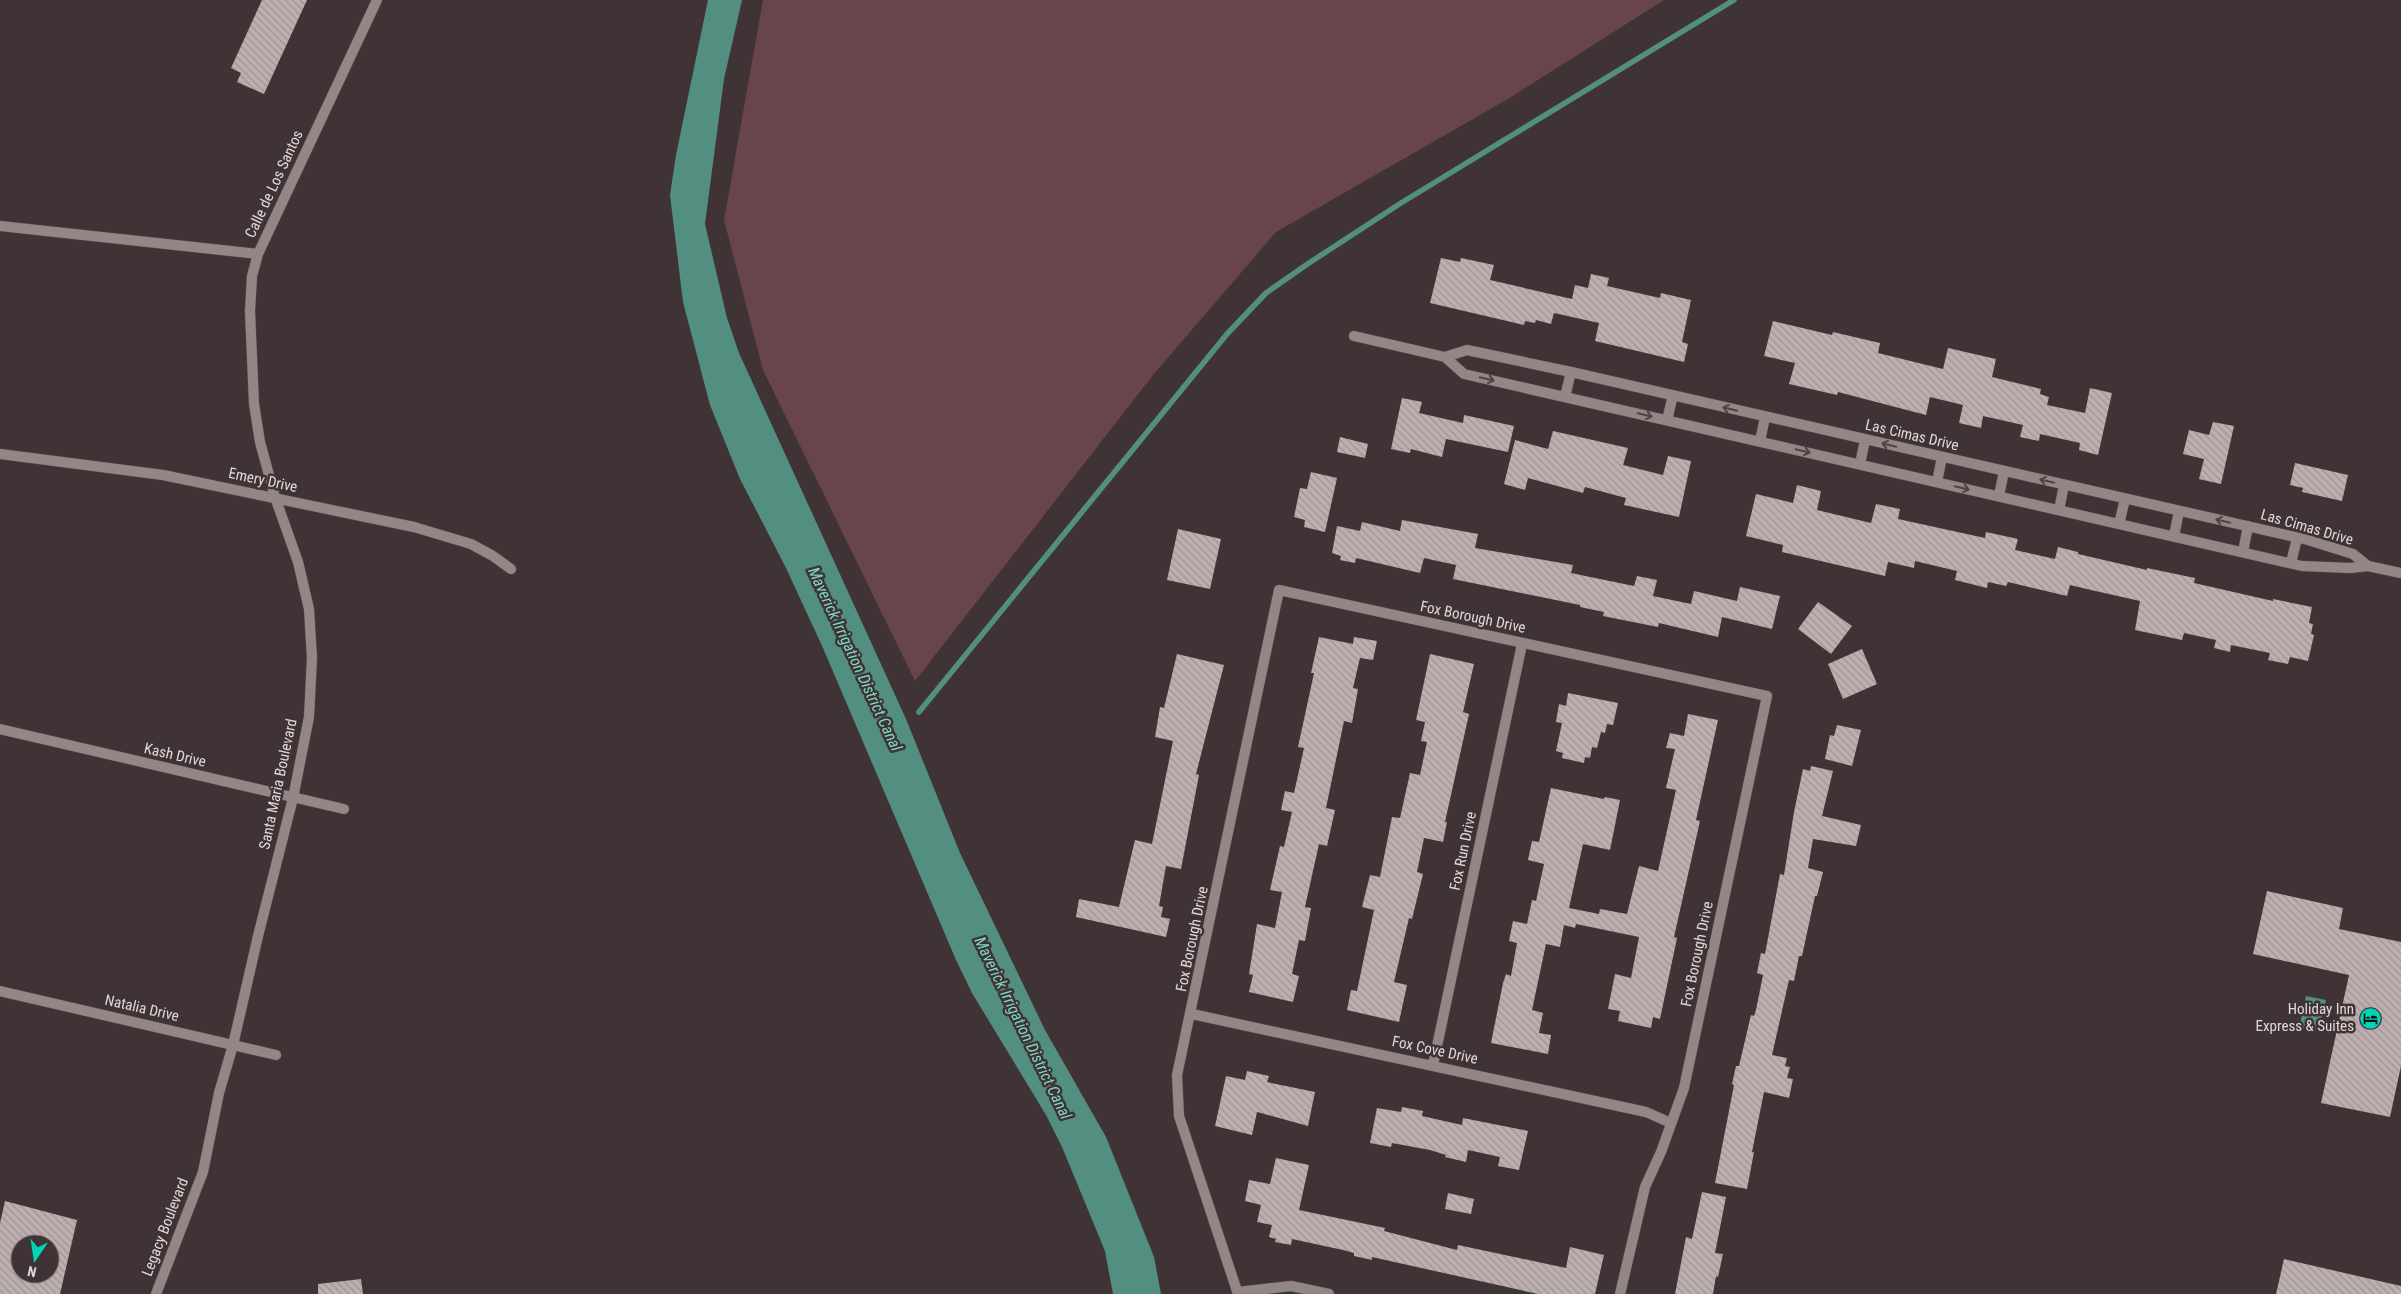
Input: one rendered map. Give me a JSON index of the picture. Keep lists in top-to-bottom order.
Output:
{
  "streets": {
    "street": [
      "Calle de Los Santos",
      "Las Cimas Drive",
      "Emery Drive",
      "Fox Borough Drive",
      "Kash Drive",
      "Santa Maria Boulevard",
      "Fox Run Drive",
      "Natalia Drive",
      "Fox Cove Drive",
      "Legacy Boulevard"
    ]
  },
  "crossings": [
    ["Calle de Los Santos", "Santa Maria Boulevard"],
    ["Emery Drive", "Santa Maria Boulevard"],
    ["Fox Borough Drive", "Fox Run Drive"],
    ["Fox Borough Drive", "Fox Cove Drive"],
    ["Kash Drive", "Santa Maria Boulevard"],
    ["Santa Maria Boulevard", "Natalia Drive"],
    ["Santa Maria Boulevard", "Legacy Boulevard"],
    ["Fox Run Drive", "Fox Cove Drive"]
  ],
  "water": ["Maverick Irrigation District Canal"],
  "places": {
    "hotel": ["Holiday Inn Express & Suites"]
  },
  "north": "bottom"
}
